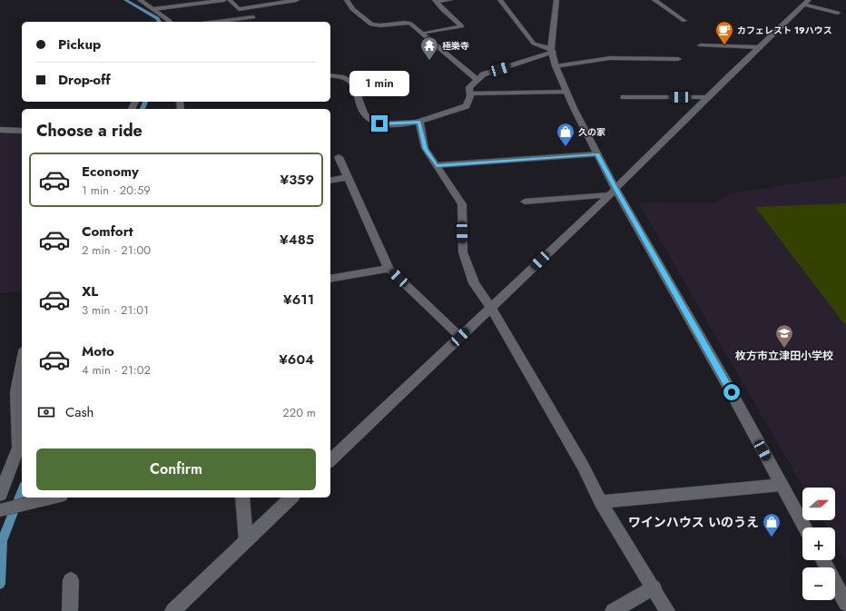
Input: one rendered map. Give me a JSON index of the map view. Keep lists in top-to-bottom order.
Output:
{
  "places": {
    "cafe": ["カフェレスト 19ハウス"],
    "temple": ["極樂寺"],
    "shop": ["久の家", "ワインハウス いのうえ"],
    "school or university": ["枚方市立津田小学校"]
  },
  "north": "right",
  "page": {
    "banner": ["Pickup", "Drop-off"],
    "bubble": "1 min",
    "heading": "Choose a ride",
    "list": [
      {
        "name": "Economy",
        "note": "1 min · 20:59",
        "value": "¥359"
      },
      {
        "name": "Comfort",
        "note": "2 min · 21:00",
        "value": "¥485"
      },
      {
        "name": "XL",
        "note": "3 min · 21:01",
        "value": "¥611"
      },
      {
        "name": "Moto",
        "note": "4 min · 21:02",
        "value": "¥604"
      }
    ],
    "pay": ["Cash", "220 m"],
    "buttons": "Confirm",
    "map_buttons": ["+", "−"]
  }
}
